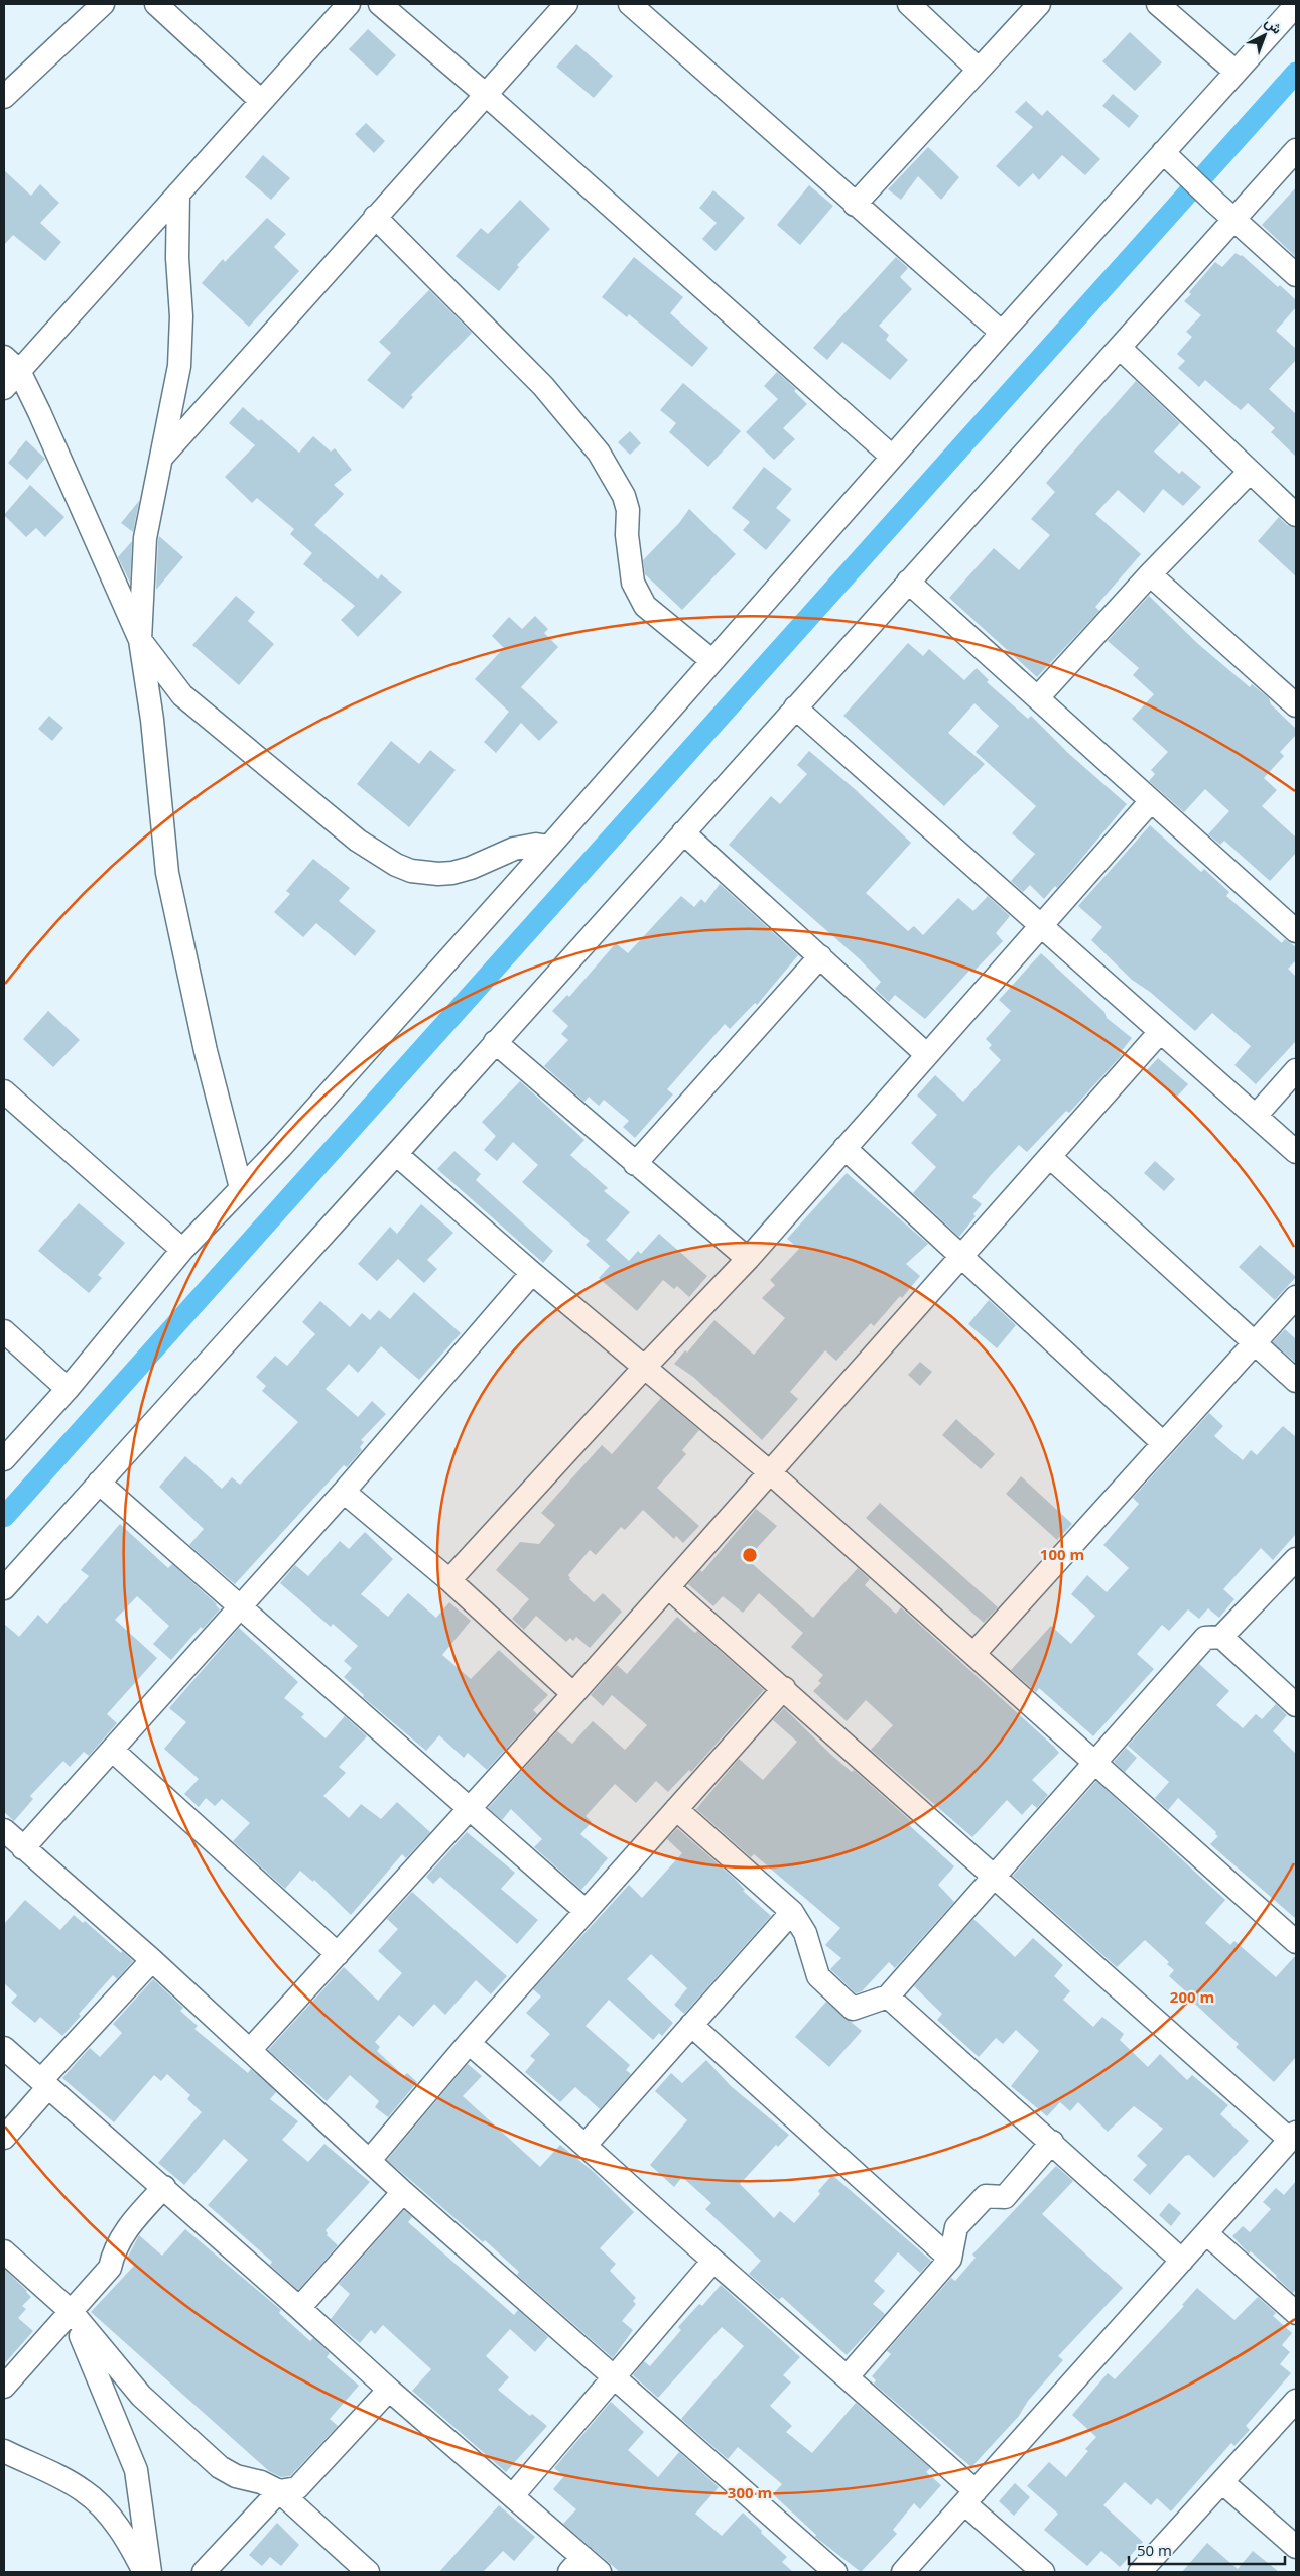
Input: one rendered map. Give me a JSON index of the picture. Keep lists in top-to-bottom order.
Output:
{
  "scale_bar": "50 m",
  "north": "top right",
  "rings": ["100 m", "200 m", "300 m"]
}
